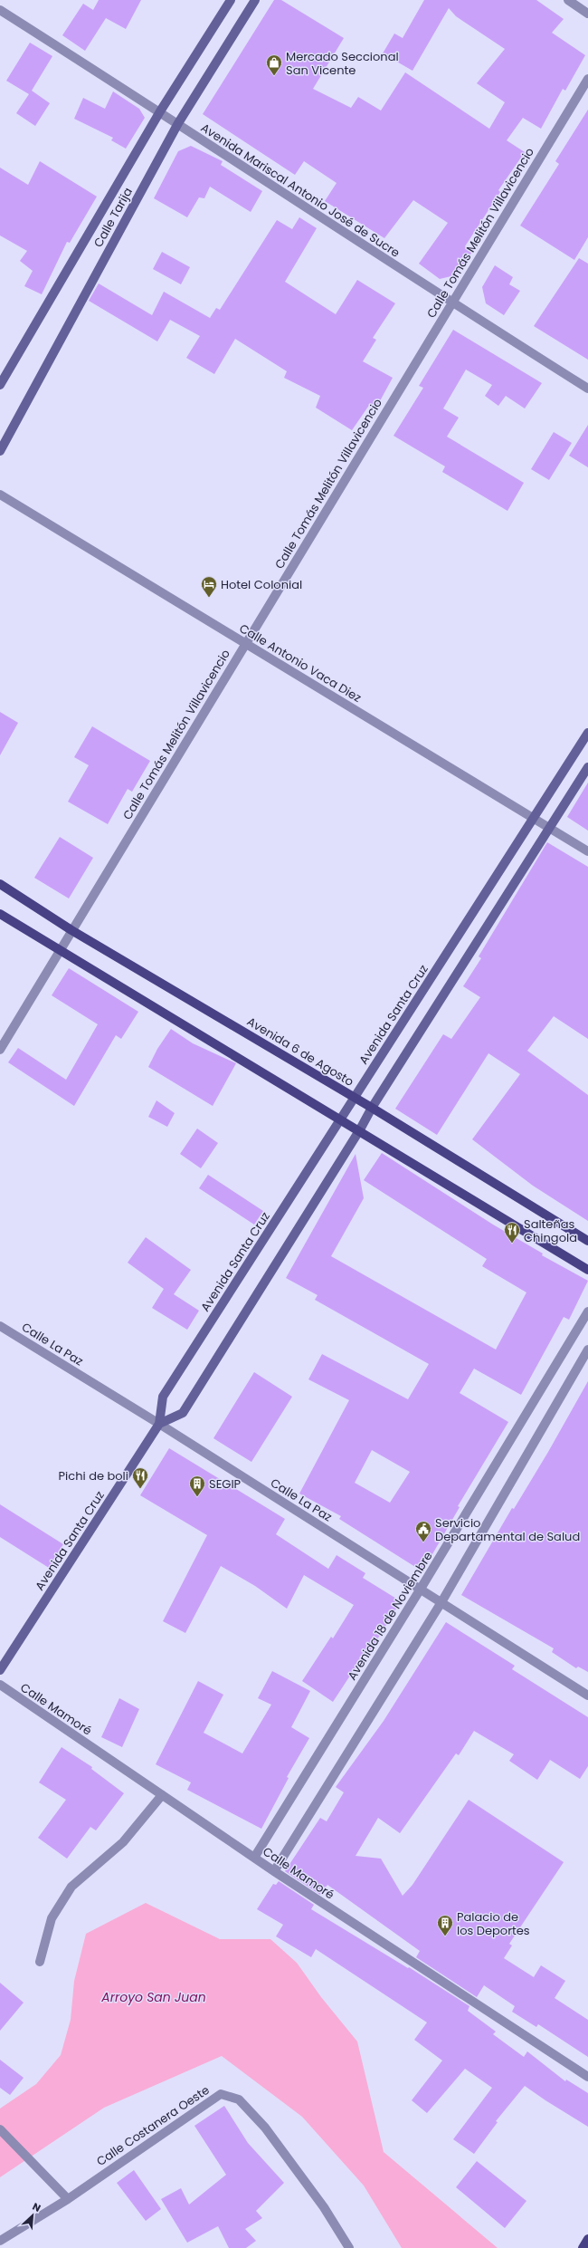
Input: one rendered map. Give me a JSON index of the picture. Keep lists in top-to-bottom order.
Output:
{
  "streets": {
    "main road": ["Calle Tarija", "Avenida Santa Cruz", "Avenida 6 de Agosto"],
    "street": [
      "Avenida Mariscal Antonio José de Sucre",
      "Calle Tomás Melitón Villavicencio",
      "Calle Antonio Vaca Diez",
      "Calle La Paz",
      "Avenida 18 de Noviembre",
      "Calle Mamoré",
      "Calle Costanera Oeste"
    ]
  },
  "crossings": [
    ["Avenida Mariscal Antonio José de Sucre", "Calle Tarija"],
    ["Avenida Mariscal Antonio José de Sucre", "Calle Tomás Melitón Villavicencio"],
    ["Calle Tomás Melitón Villavicencio", "Calle Antonio Vaca Diez"],
    ["Calle Tomás Melitón Villavicencio", "Avenida 6 de Agosto"],
    ["Calle Antonio Vaca Diez", "Avenida Santa Cruz"],
    ["Avenida Santa Cruz", "Avenida 6 de Agosto"],
    ["Avenida Santa Cruz", "Calle La Paz"],
    ["Calle La Paz", "Avenida 18 de Noviembre"],
    ["Avenida 18 de Noviembre", "Calle Mamoré"]
  ],
  "water": ["Arroyo San Juan"],
  "places": {
    "shop": ["Mercado Seccional San Vicente"],
    "hotel": ["Hotel Colonial"],
    "restaurant": ["Salteñas Chingola", "Pichi de boli"],
    "building": ["SEGIP", "Palacio de los Deportes"],
    "public building": ["Servicio Departamental de Salud"]
  },
  "north": "top right"
}
